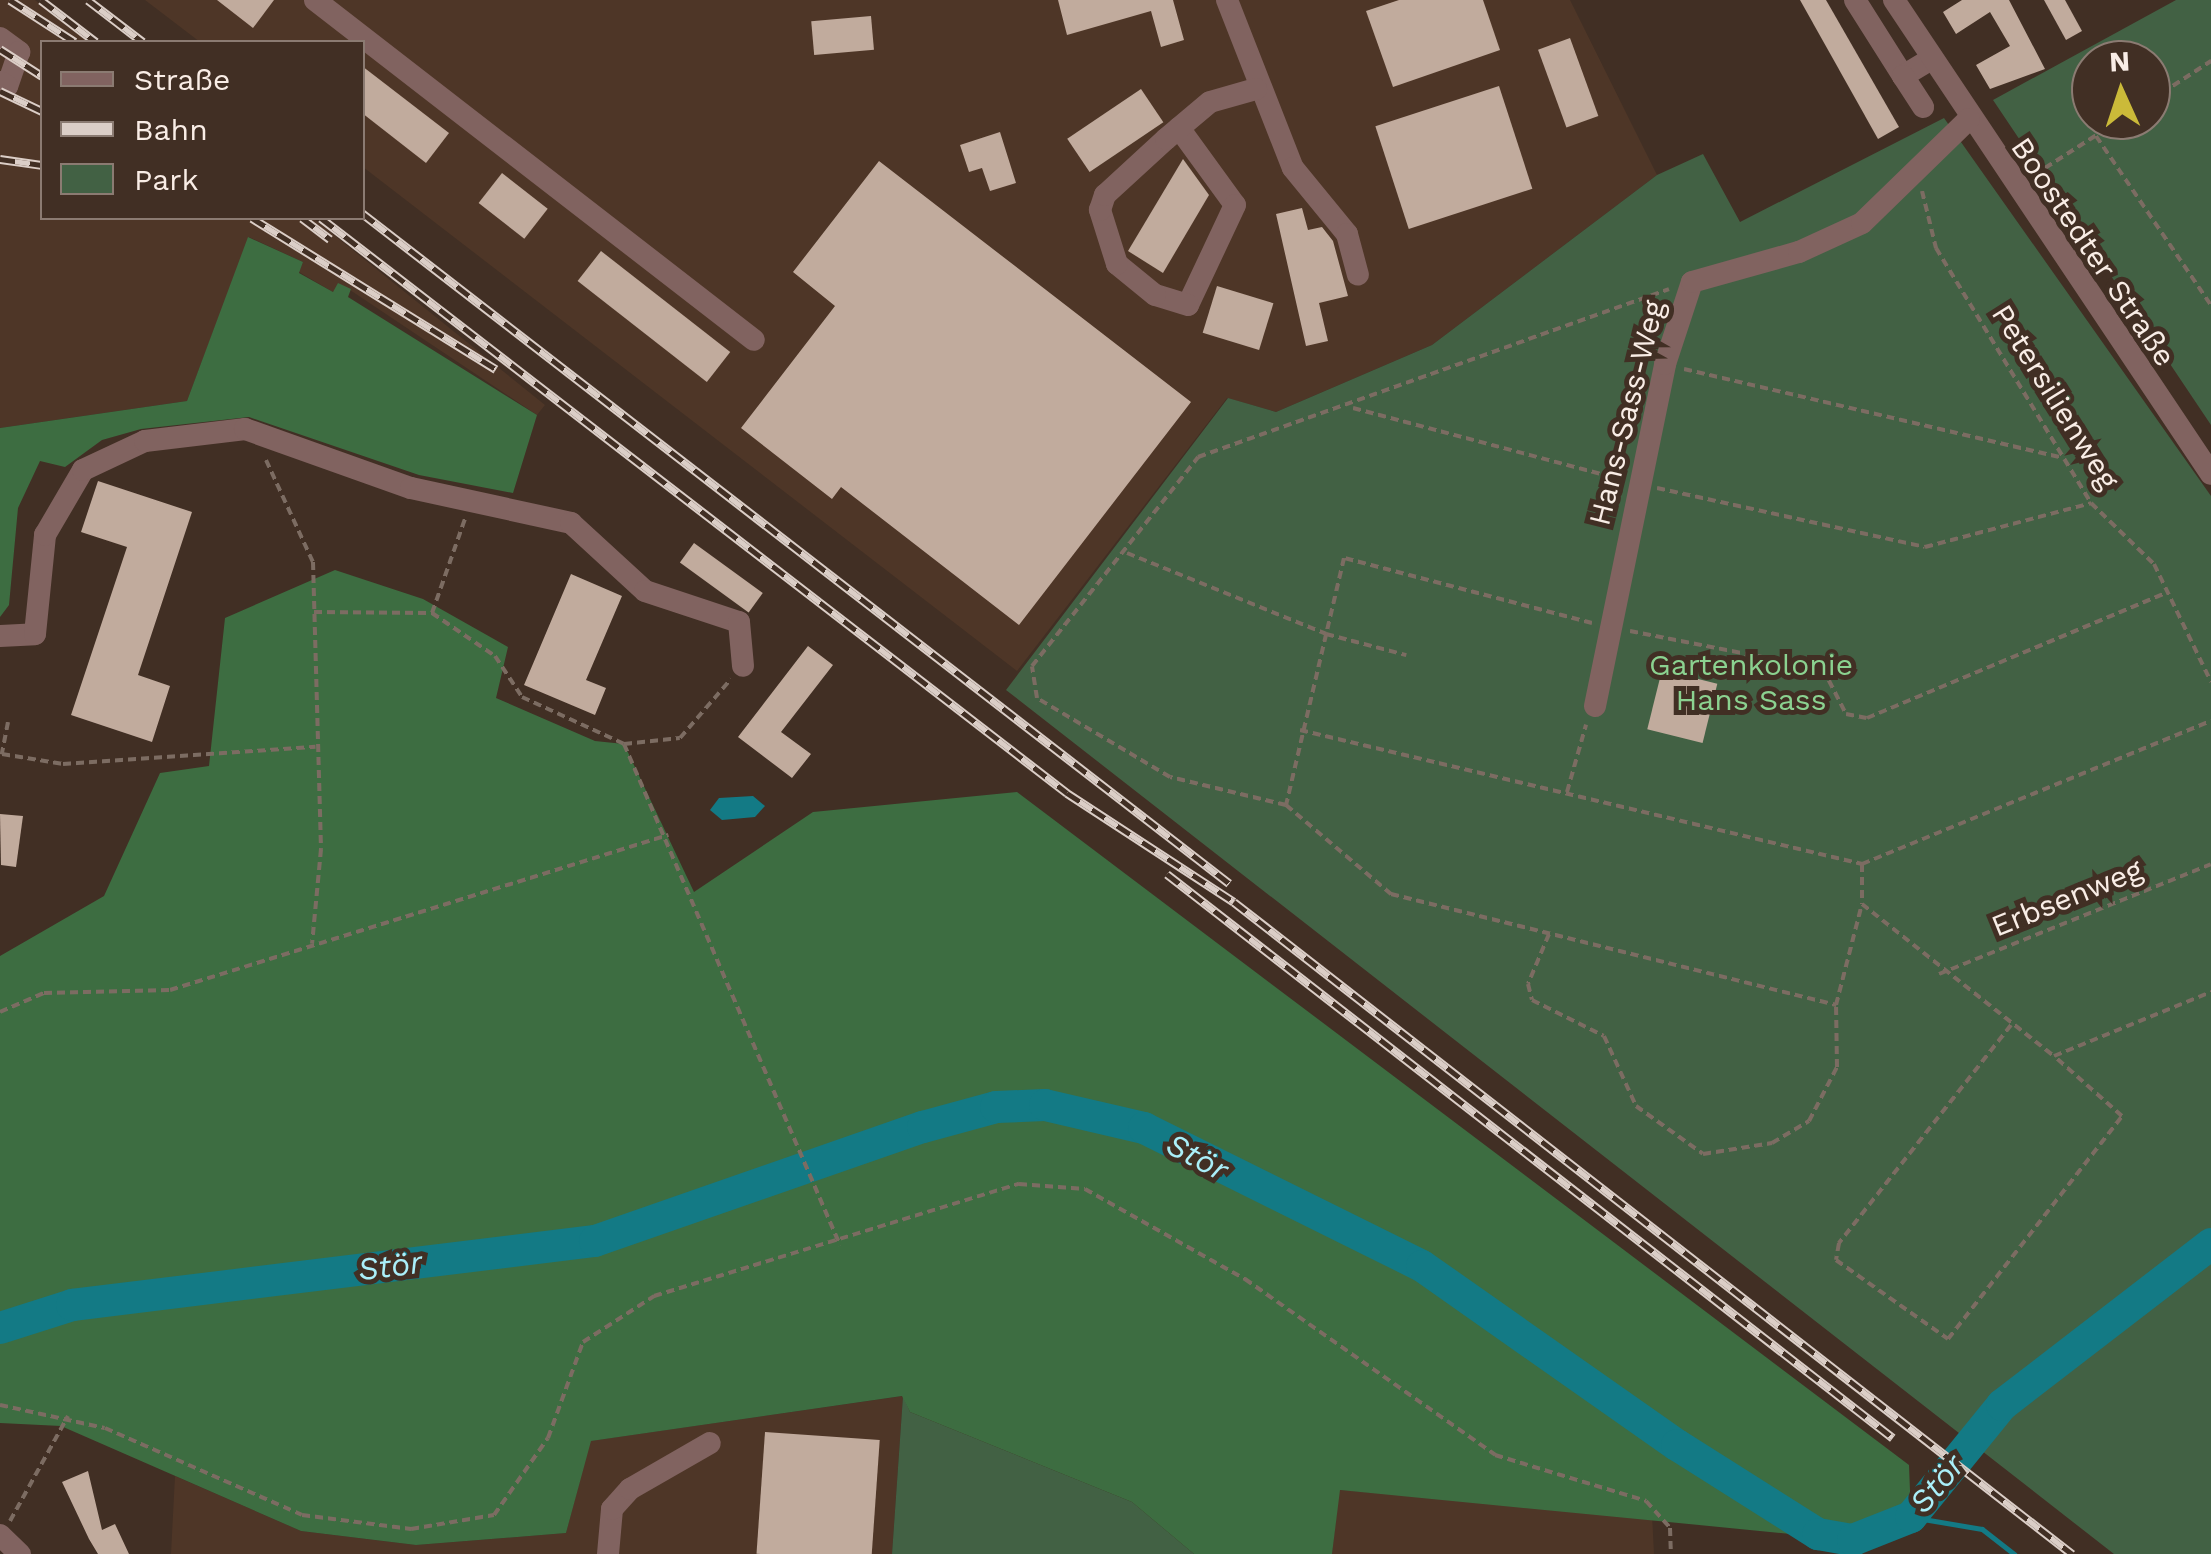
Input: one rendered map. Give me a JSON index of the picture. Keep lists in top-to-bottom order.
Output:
{
  "streets": {
    "street": ["Boostedter Straße", "Hans-Sass-Weg"],
    "path": ["Petersilienweg", "Erbsenweg"]
  },
  "crossings": [
    ["Boostedter Straße", "Hans-Sass-Weg"],
    ["Petersilienweg", "Hans-Sass-Weg"]
  ],
  "water": ["Stör"],
  "parks": ["Gartenkolonie Hans Sass"],
  "legend": ["Straße", "Bahn", "Park"],
  "north": "top"
}
